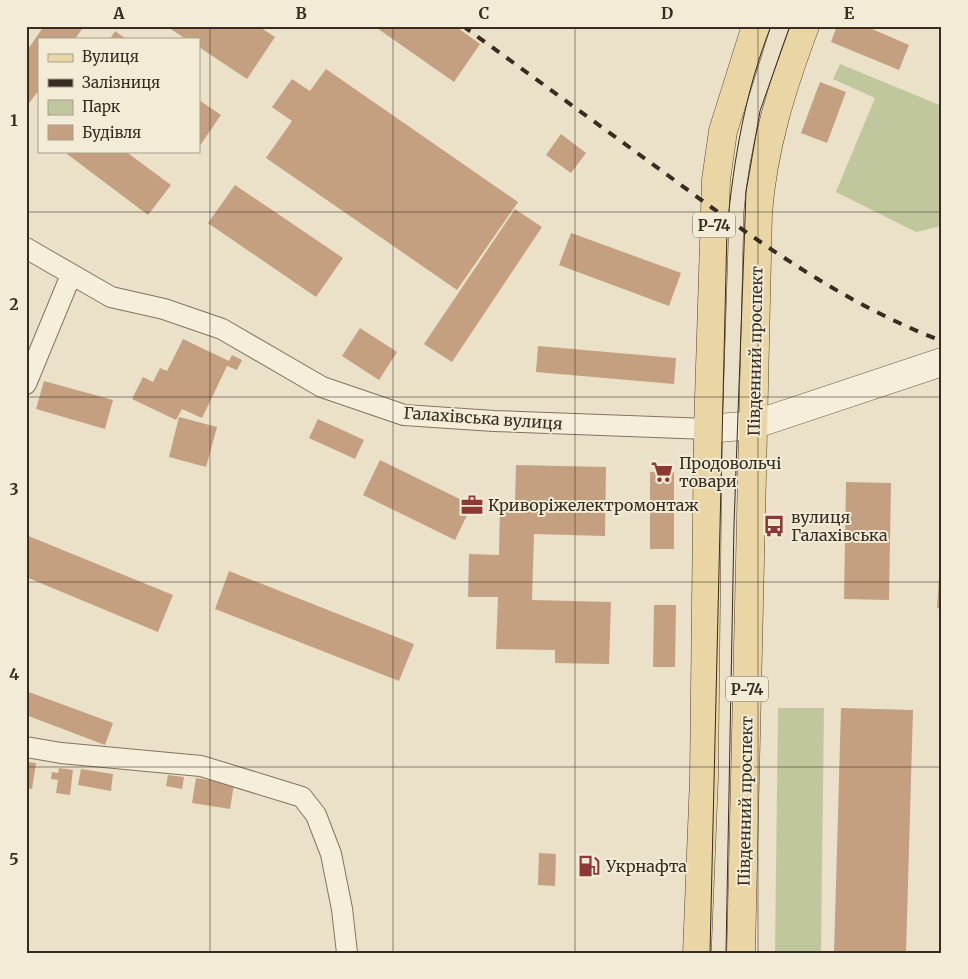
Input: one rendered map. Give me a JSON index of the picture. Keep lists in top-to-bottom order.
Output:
{
  "streets": {
    "main road": ["Р-74", "Південний проспект"],
    "street": ["Галахівська вулиця"]
  },
  "crossings": [
    ["Р-74", "Галахівська вулиця"]
  ],
  "places": {
    "supermarket": ["Продовольчі товари"],
    "office": ["Криворіжелектромонтаж"],
    "bus stop": ["вулиця Галахівська"],
    "fuel station": ["Укрнафта"]
  },
  "legend": [
    "Вулиця",
    "Залізниця",
    "Парк",
    "Будівля"
  ],
  "grid": {
    "columns": [
      "A",
      "B",
      "C",
      "D",
      "E"
    ],
    "rows": [
      "1",
      "2",
      "3",
      "4",
      "5"
    ]
  }
}
